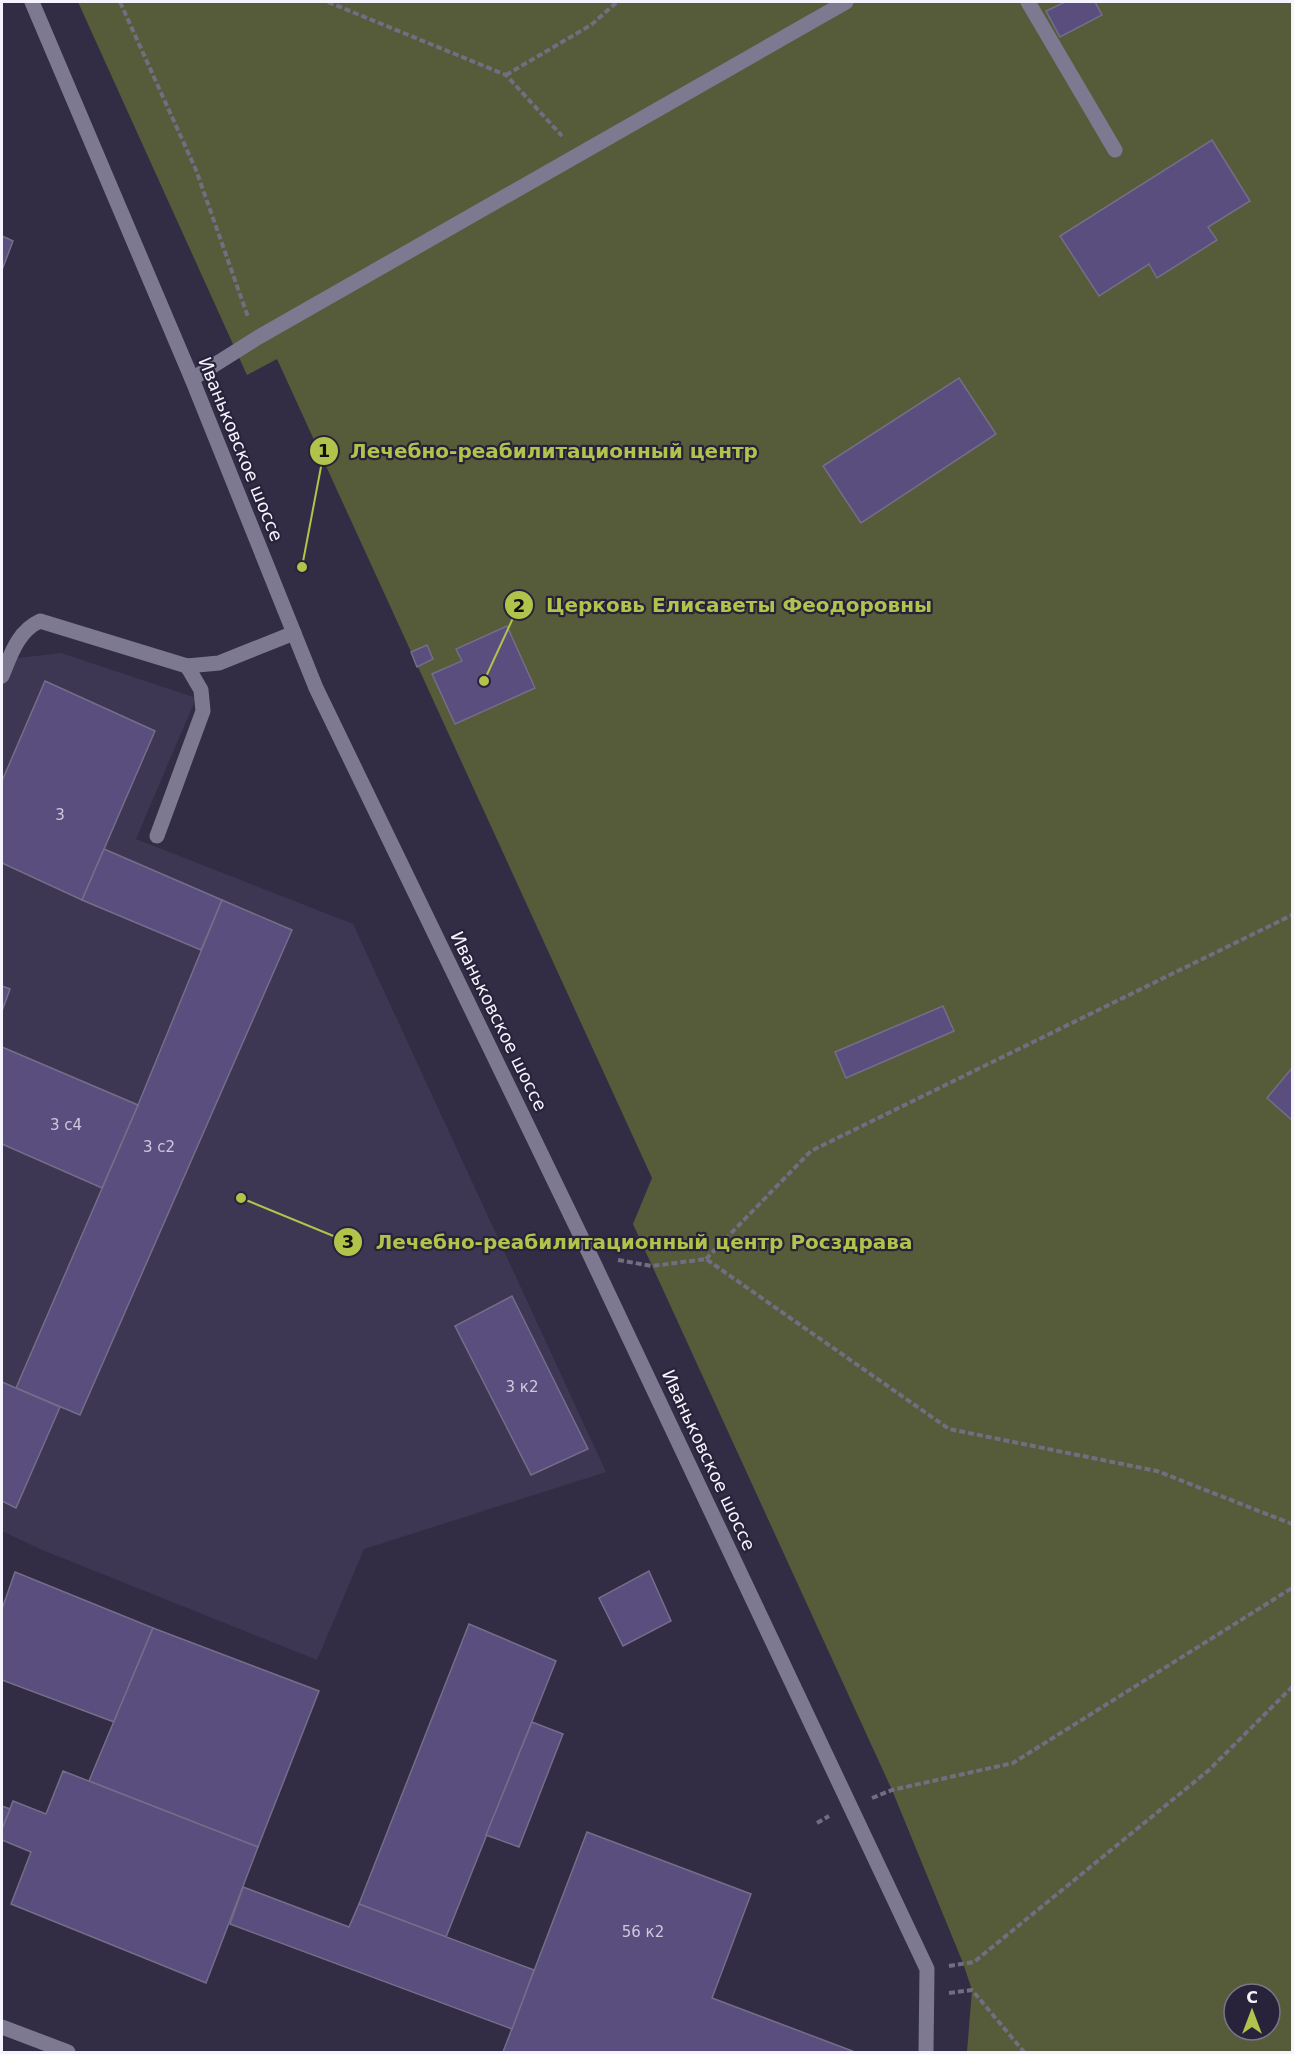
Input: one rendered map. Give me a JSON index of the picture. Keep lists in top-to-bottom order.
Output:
{
  "streets": {
    "street": ["Иваньковское шоссе"]
  },
  "places": ["Лечебно-реабилитационный центр", "Церковь Елисаветы Феодоровны", "Лечебно-реабилитационный центр Росздрава"],
  "house_numbers": [
    "3",
    "3 с4",
    "3 с2",
    "3 к2",
    "56 к2"
  ],
  "north": "top"
}
